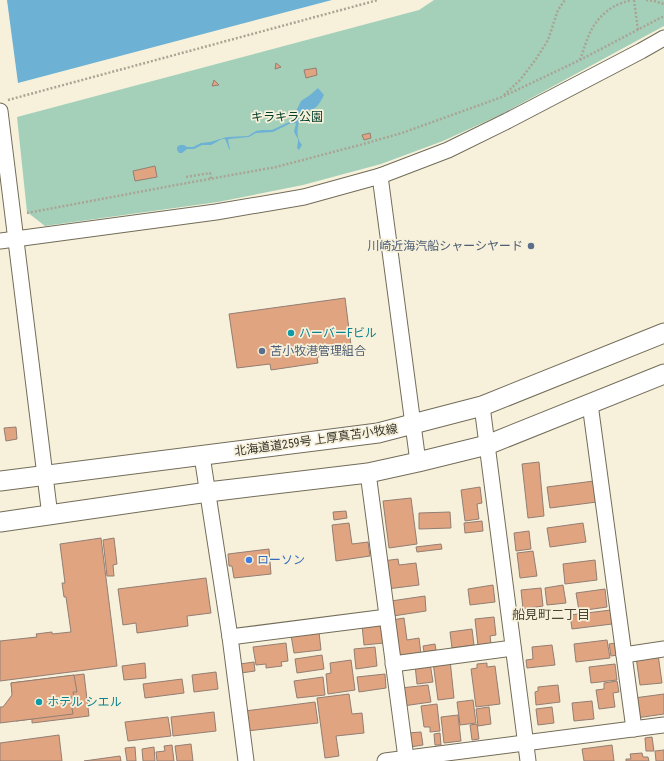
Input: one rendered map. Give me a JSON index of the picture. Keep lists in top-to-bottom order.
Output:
{
  "streets": {
    "main road": ["北海道道259号 上厚真苫小牧線"]
  },
  "districts": ["船見町二丁目"],
  "parks": ["キラキラ公園"],
  "places": [
    "川崎近海汽船シャーシヤード",
    "ハーバーFビル",
    "苫小牧港管理組合",
    "ローソン",
    "ホテル シエル"
  ]
}
